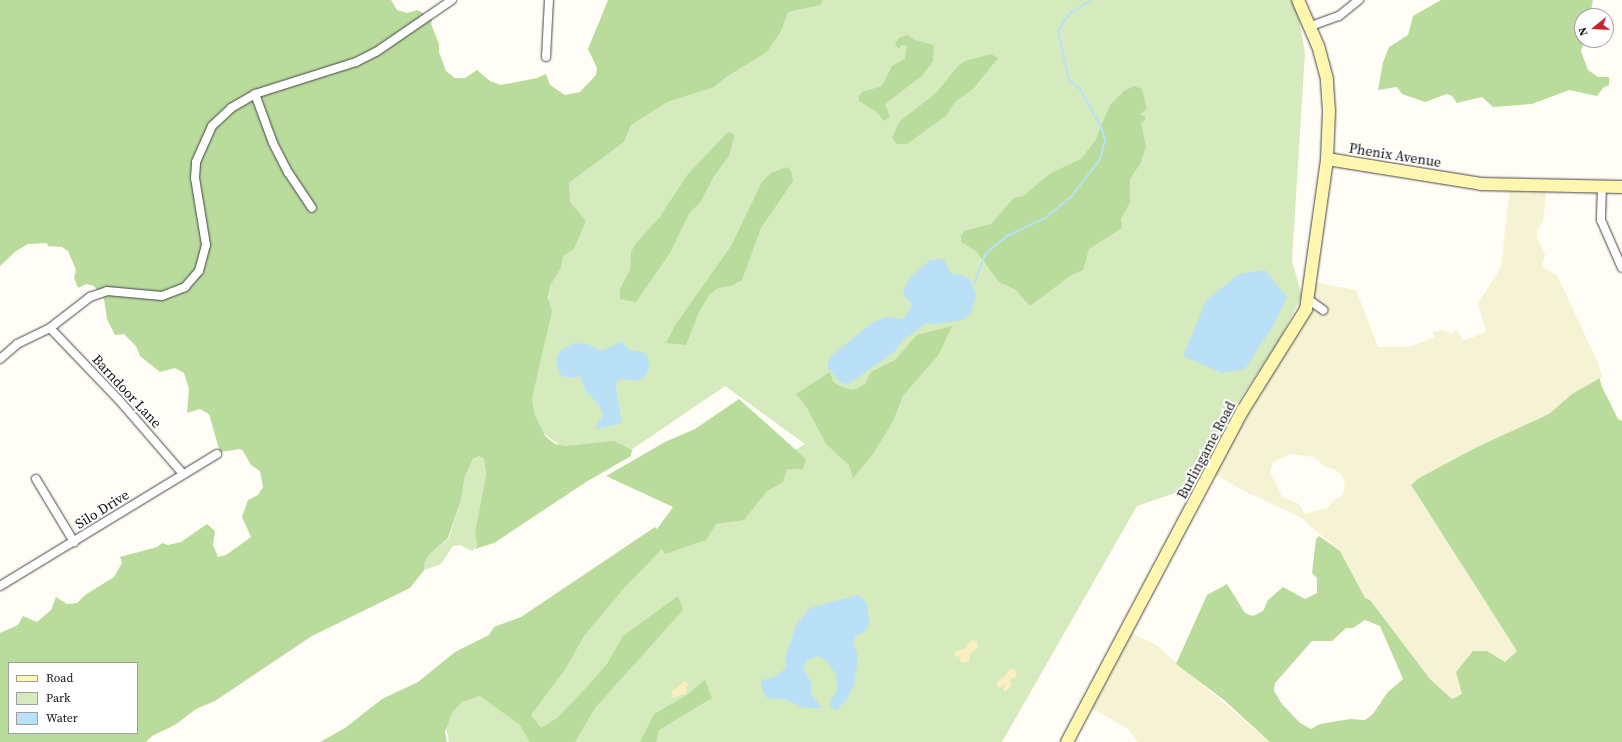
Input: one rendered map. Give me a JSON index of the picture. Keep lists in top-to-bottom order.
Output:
{
  "streets": {
    "street": [
      "Phenix Avenue",
      "Barndoor Lane",
      "Burlingame Road",
      "Silo Drive"
    ]
  },
  "crossings": [
    ["Phenix Avenue", "Burlingame Road"],
    ["Barndoor Lane", "Silo Drive"]
  ],
  "legend": ["Road", "Park", "Water"],
  "north": "left"
}
